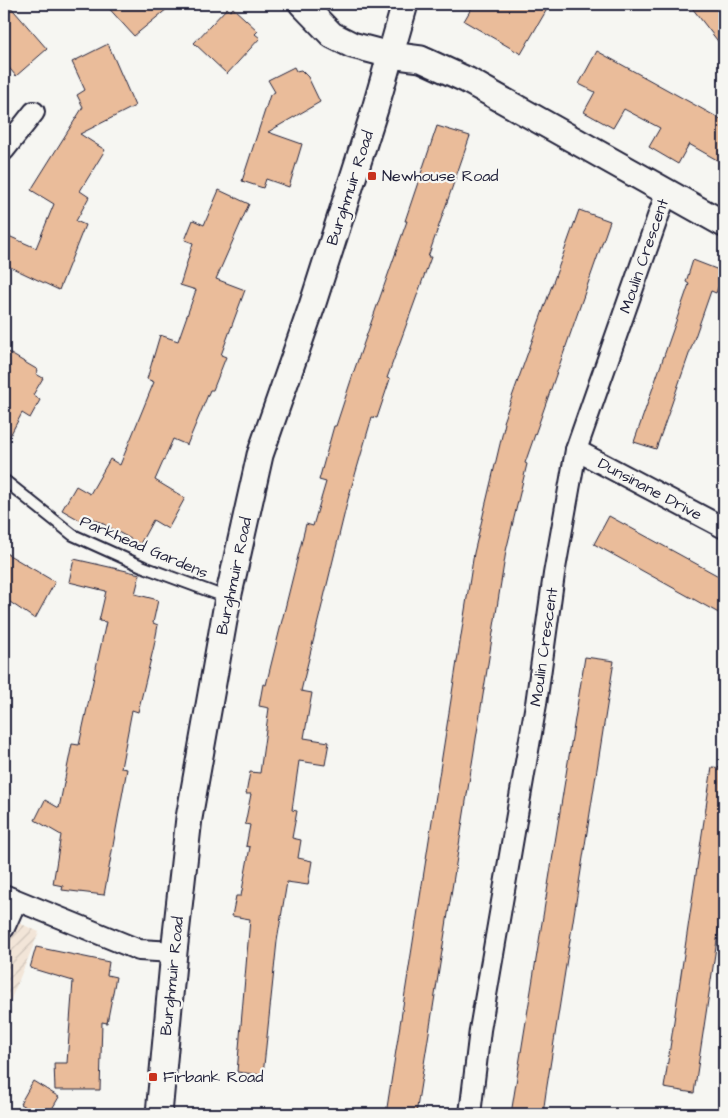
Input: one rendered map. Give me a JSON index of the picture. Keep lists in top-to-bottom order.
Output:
{
  "streets": {
    "street": ["Burghmuir Road", "Moulin Crescent", "Dunsinane Drive"],
    "lane": ["Parkhead Gardens"]
  },
  "crossings": [
    ["Burghmuir Road", "Parkhead Gardens"],
    ["Moulin Crescent", "Dunsinane Drive"]
  ],
  "places": {
    "transit": ["Newhouse Road", "Firbank Road"]
  }
}
